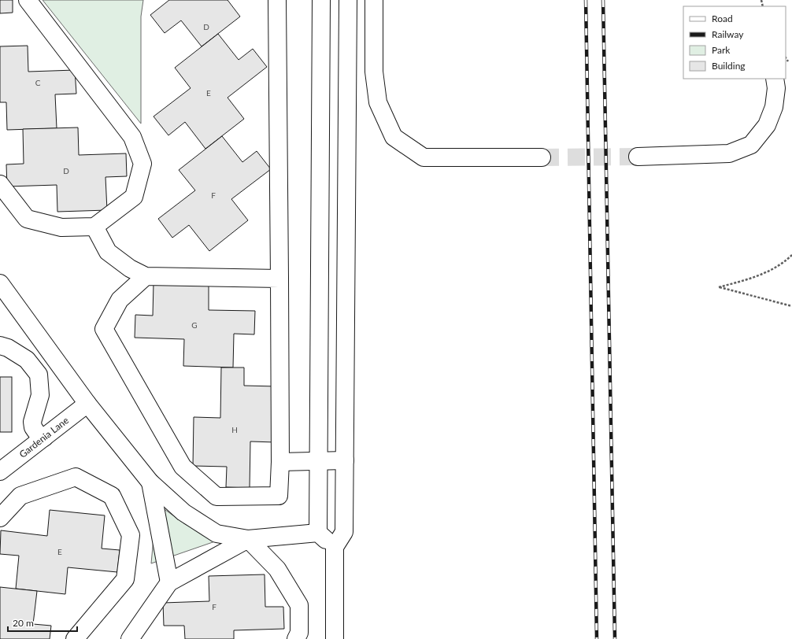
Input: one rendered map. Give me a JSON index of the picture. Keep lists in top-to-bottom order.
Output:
{
  "streets": {
    "street": ["Gardenia Lane"]
  },
  "house_numbers": [
    "D",
    "C",
    "E",
    "D",
    "F",
    "G",
    "H",
    "E",
    "F"
  ],
  "legend": [
    "Road",
    "Railway",
    "Park",
    "Building"
  ],
  "scale_bar": "20 m"
}
